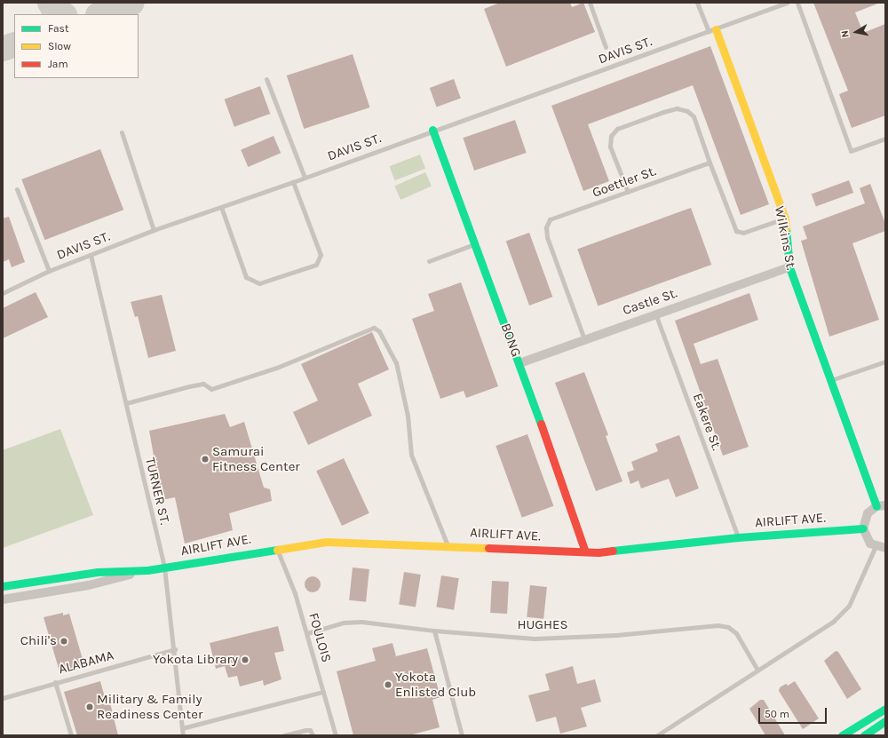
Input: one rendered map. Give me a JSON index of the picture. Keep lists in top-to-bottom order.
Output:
{
  "streets": {
    "main road": ["Wilkins St.", "BONG", "AIRLIFT AVE."],
    "street": ["Castle St."],
    "lane": [
      "DAVIS ST.",
      "Goettler St.",
      "Eakere St.",
      "TURNER ST.",
      "HUGHES",
      "FOULOIS",
      "ALABAMA"
    ]
  },
  "crossings": [
    ["DAVIS ST.", "Wilkins St."],
    ["DAVIS ST.", "BONG"],
    ["DAVIS ST.", "TURNER ST."],
    ["Goettler St.", "Castle St."],
    ["Wilkins St.", "Castle St."],
    ["Castle St.", "BONG"],
    ["Castle St.", "Eakere St."],
    ["BONG", "AIRLIFT AVE."],
    ["Eakere St.", "AIRLIFT AVE."],
    ["TURNER ST.", "AIRLIFT AVE."],
    ["TURNER ST.", "ALABAMA"],
    ["AIRLIFT AVE.", "FOULOIS"],
    ["HUGHES", "FOULOIS"]
  ],
  "places": [
    "Samurai Fitness Center",
    "Chili's",
    "Yokota Library",
    "Yokota Enlisted Club",
    "Military & Family Readiness Center"
  ],
  "legend": ["Fast", "Slow", "Jam"],
  "scale_bar": "50 m",
  "north": "left"
}
